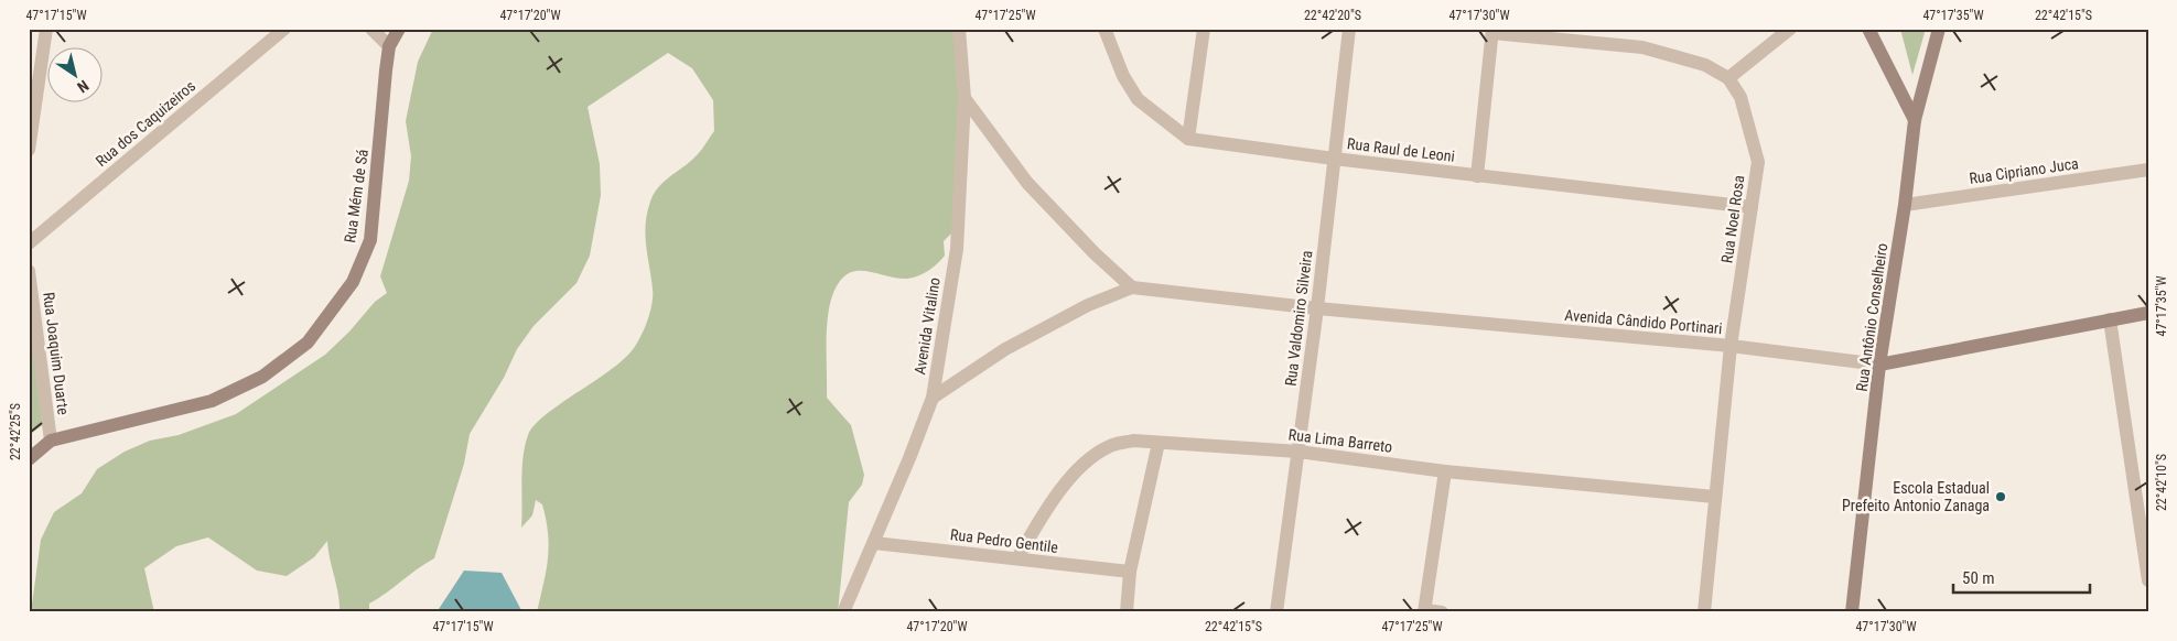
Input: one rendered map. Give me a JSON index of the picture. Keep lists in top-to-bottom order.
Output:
{
  "streets": {
    "street": [
      "Rua dos Caquizeiros",
      "Rua Raul de Leoni",
      "Rua Cipriano Juca",
      "Rua Mém de Sá",
      "Rua Noel Rosa",
      "Rua Antônio Conselheiro",
      "Rua Valdomiro Silveira",
      "Avenida Cândido Portinari",
      "Avenida Vitalino",
      "Rua Joaquim Duarte",
      "Rua Lima Barreto",
      "Rua Pedro Gentile"
    ]
  },
  "crossings": [
    ["Rua Raul de Leoni", "Rua Noel Rosa"],
    ["Rua Raul de Leoni", "Rua Valdomiro Silveira"],
    ["Rua Cipriano Juca", "Rua Antônio Conselheiro"],
    ["Rua Mém de Sá", "Rua Joaquim Duarte"],
    ["Rua Noel Rosa", "Avenida Cândido Portinari"],
    ["Rua Noel Rosa", "Rua Lima Barreto"],
    ["Rua Antônio Conselheiro", "Avenida Cândido Portinari"],
    ["Rua Valdomiro Silveira", "Avenida Cândido Portinari"],
    ["Rua Valdomiro Silveira", "Rua Lima Barreto"],
    ["Avenida Cândido Portinari", "Avenida Vitalino"],
    ["Avenida Vitalino", "Rua Pedro Gentile"],
    ["Rua Lima Barreto", "Rua Pedro Gentile"]
  ],
  "places": ["Escola Estadual Prefeito Antonio Zanaga"],
  "scale_bar": "50 m",
  "north": "bottom right",
  "coordinates": [
    "47°17'15\"W",
    "47°17'20\"W",
    "47°17'25\"W",
    "22°42'20\"S",
    "47°17'30\"W",
    "47°17'35\"W",
    "22°42'15\"S",
    "22°42'25\"S",
    "22°42'10\"S"
  ]
}
